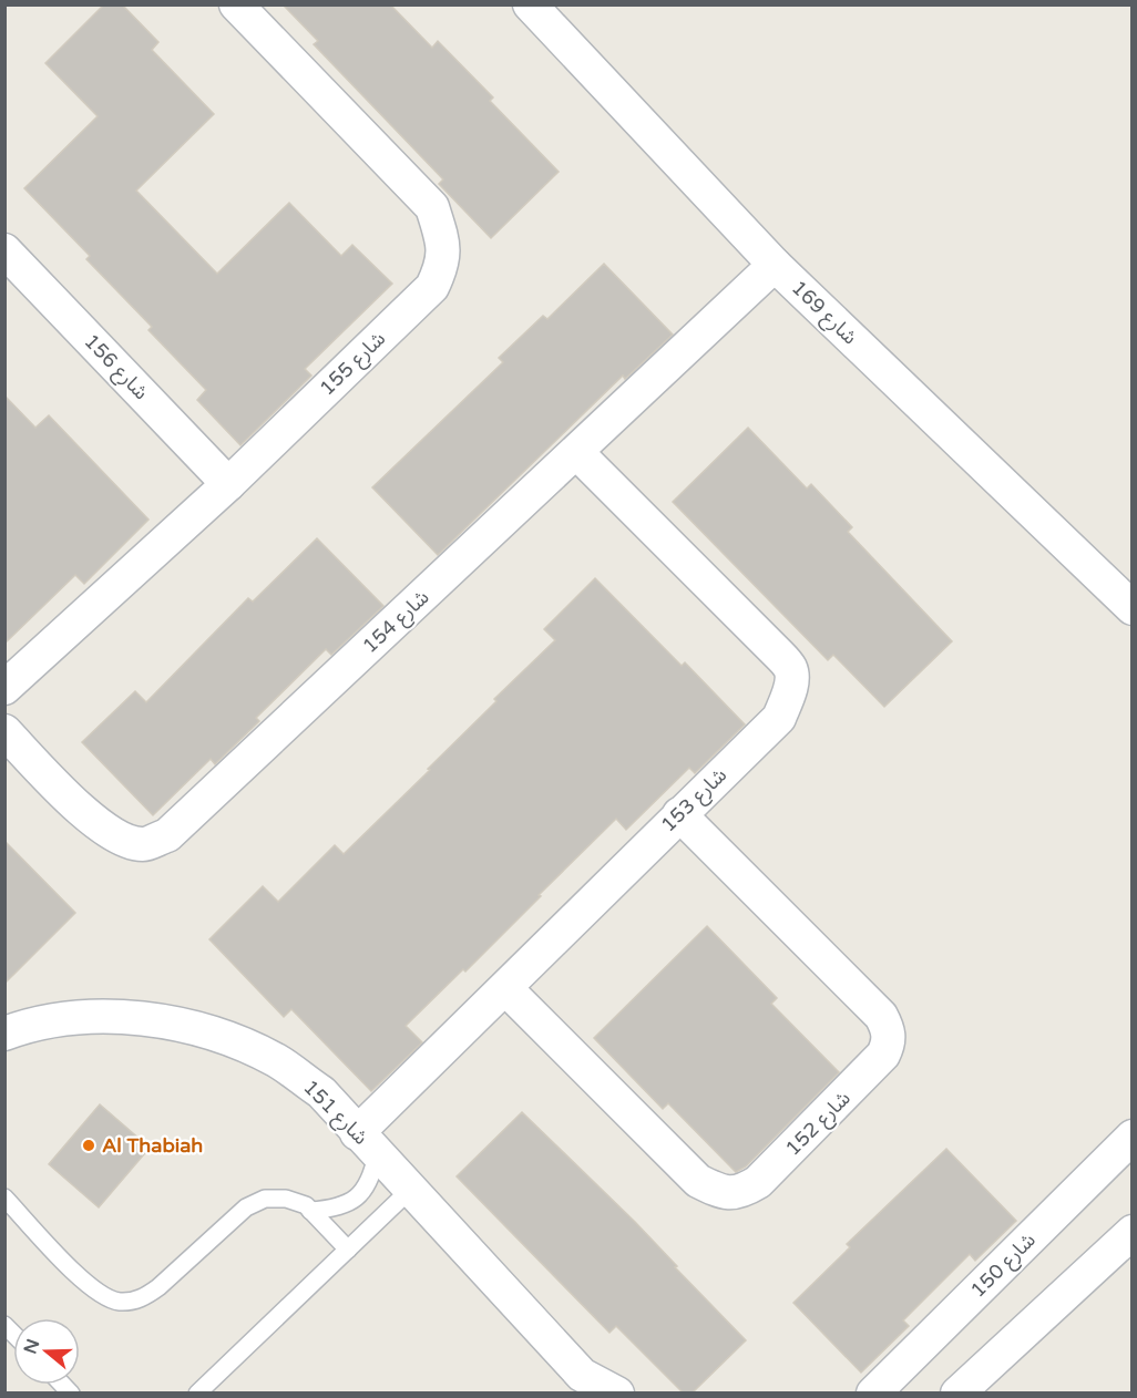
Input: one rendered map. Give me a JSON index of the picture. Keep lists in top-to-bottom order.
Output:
{
  "streets": {
    "street": [
      "شارع 169",
      "شارع 155",
      "شارع 156",
      "شارع 154",
      "شارع 153",
      "شارع 151",
      "شارع 152",
      "شارع 150"
    ]
  },
  "crossings": [
    ["شارع 169", "شارع 154"],
    ["شارع 155", "شارع 156"],
    ["شارع 154", "شارع 153"],
    ["شارع 153", "شارع 151"],
    ["شارع 153", "شارع 152"]
  ],
  "places": ["Al Thabiah"],
  "north": "left"
}
